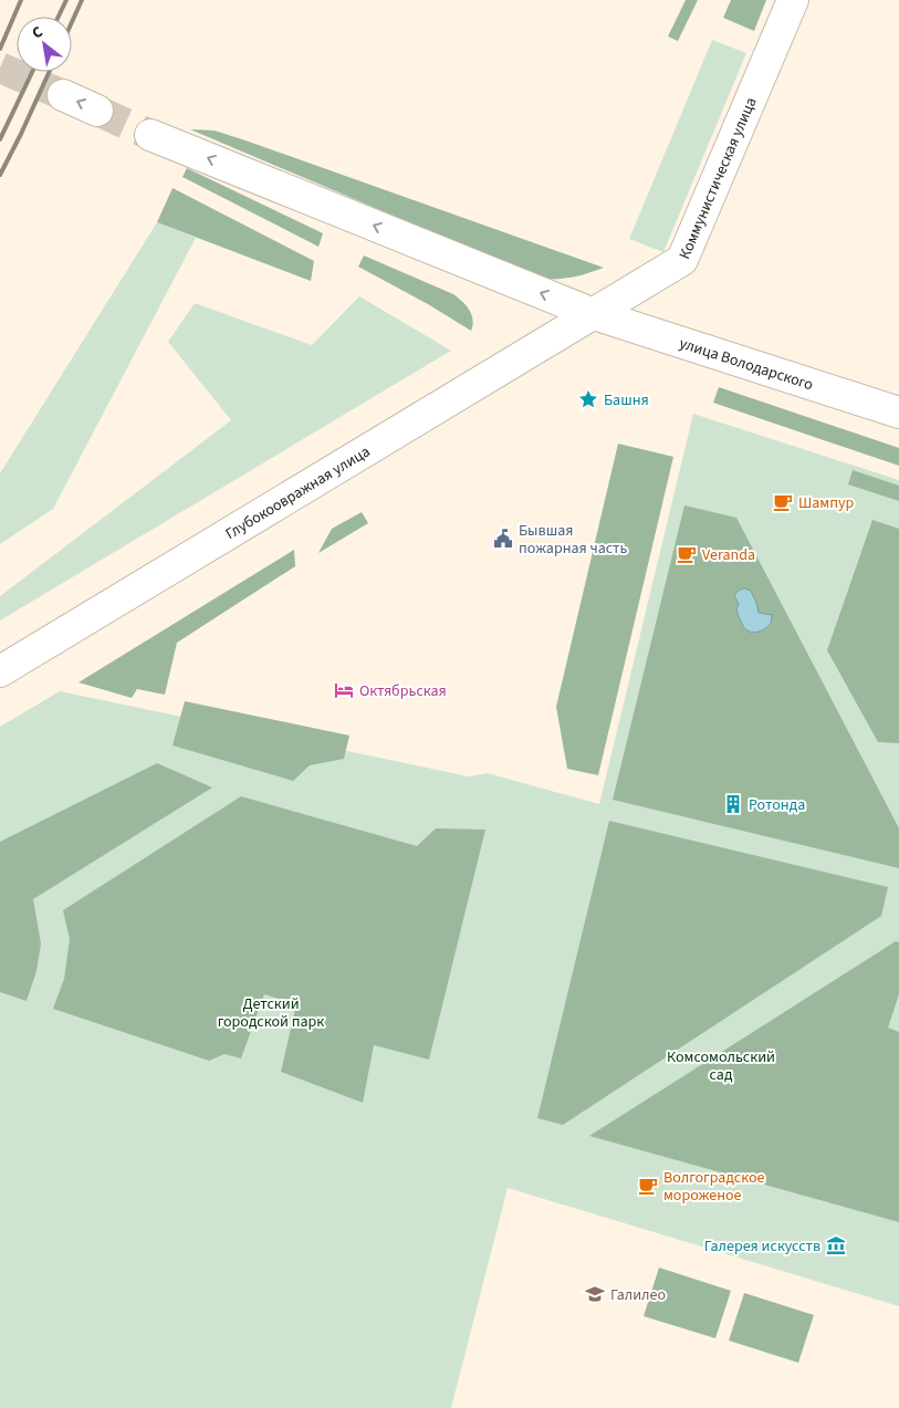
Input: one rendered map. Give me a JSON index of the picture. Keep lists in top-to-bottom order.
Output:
{
  "streets": {
    "main road": ["Коммунистическая улица", "улица Володарского", "Глубокоовражная улица"]
  },
  "crossings": [
    ["Коммунистическая улица", "улица Володарского"],
    ["Коммунистическая улица", "Глубокоовражная улица"],
    ["улица Володарского", "Глубокоовражная улица"]
  ],
  "one_way": ["улица Володарского"],
  "parks": ["Детский городской парк", "Комсомольский сад"],
  "places": {
    "place": ["Башня"],
    "cafe": ["Шампур", "Veranda", "Волгоградское мороженое"],
    "public building": ["Бывшая пожарная часть"],
    "hotel": ["Октябрьская"],
    "building": ["Ротонда"],
    "museum": ["Галерея искусств"],
    "school or university": ["Галилео"]
  },
  "north": "top left"
}
